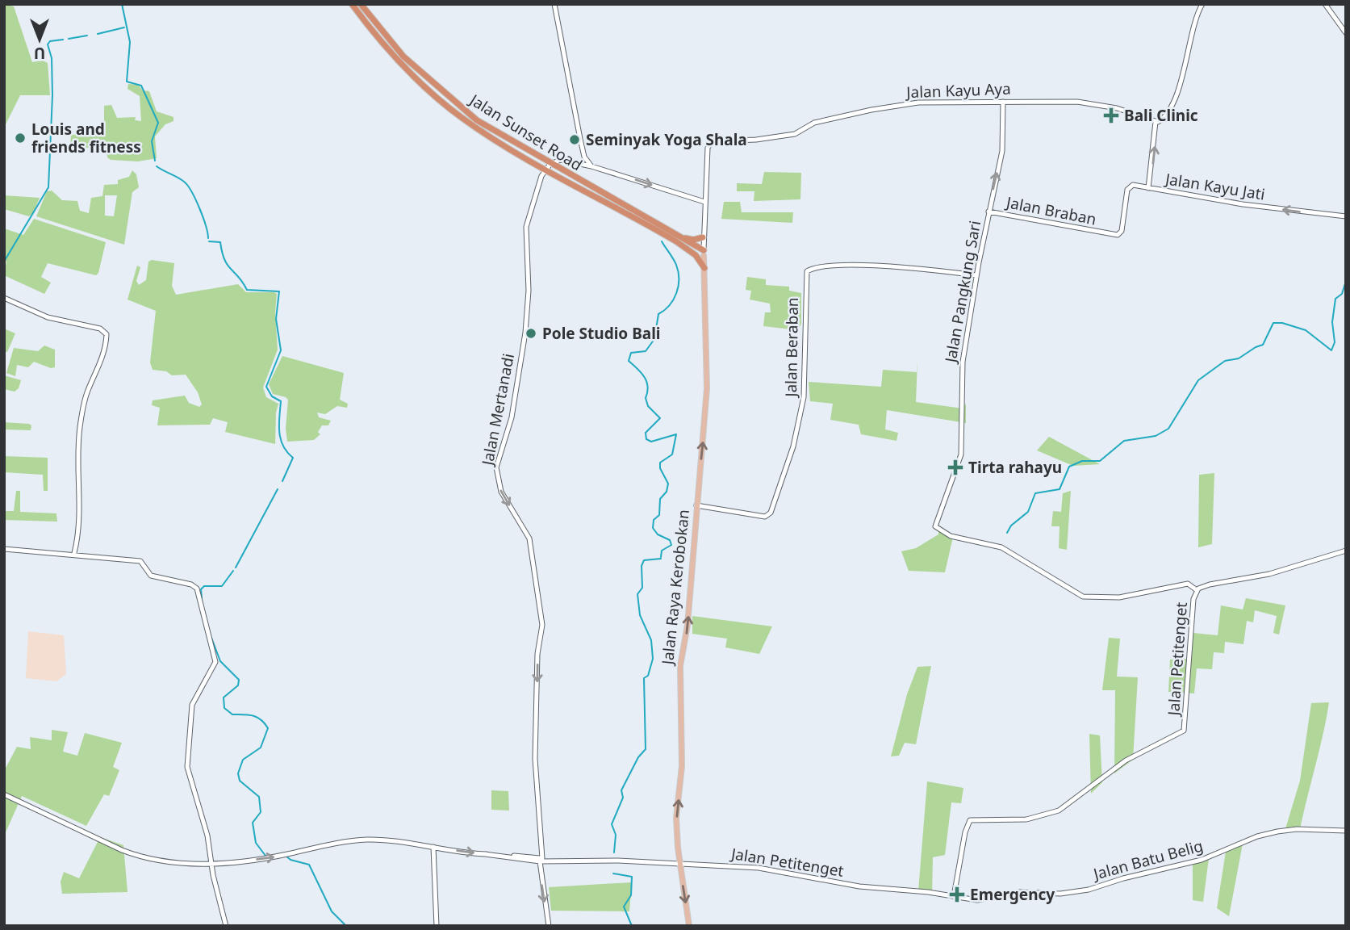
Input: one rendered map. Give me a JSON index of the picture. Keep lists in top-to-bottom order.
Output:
{
  "streets": {
    "highway": ["Jalan Sunset Road"],
    "main road": ["Jalan Raya Kerobokan"],
    "street": [
      "Jalan Kayu Aya",
      "Jalan Kayu Jati",
      "Jalan Braban",
      "Jalan Pangkung Sari",
      "Jalan Beraban",
      "Jalan Mertanadi",
      "Jalan Petitenget",
      "Jalan Batu Belig"
    ]
  },
  "crossings": [
    ["Jalan Kayu Aya", "Jalan Kayu Jati"],
    ["Jalan Kayu Aya", "Jalan Pangkung Sari"],
    ["Jalan Kayu Aya", "Jalan Raya Kerobokan"],
    ["Jalan Sunset Road", "Jalan Mertanadi"],
    ["Jalan Kayu Jati", "Jalan Braban"],
    ["Jalan Braban", "Jalan Pangkung Sari"],
    ["Jalan Pangkung Sari", "Jalan Beraban"],
    ["Jalan Pangkung Sari", "Jalan Petitenget"],
    ["Jalan Beraban", "Jalan Raya Kerobokan"],
    ["Jalan Mertanadi", "Jalan Petitenget"],
    ["Jalan Raya Kerobokan", "Jalan Petitenget"],
    ["Jalan Petitenget", "Jalan Batu Belig"]
  ],
  "one_way": ["Jalan Mertanadi", "Jalan Raya Kerobokan"],
  "places": {
    "health": ["Bali Clinic", "Tirta rahayu", "Emergency"],
    "other": ["Louis and friends fitness", "Seminyak Yoga Shala", "Pole Studio Bali"]
  },
  "north": "bottom"
}
